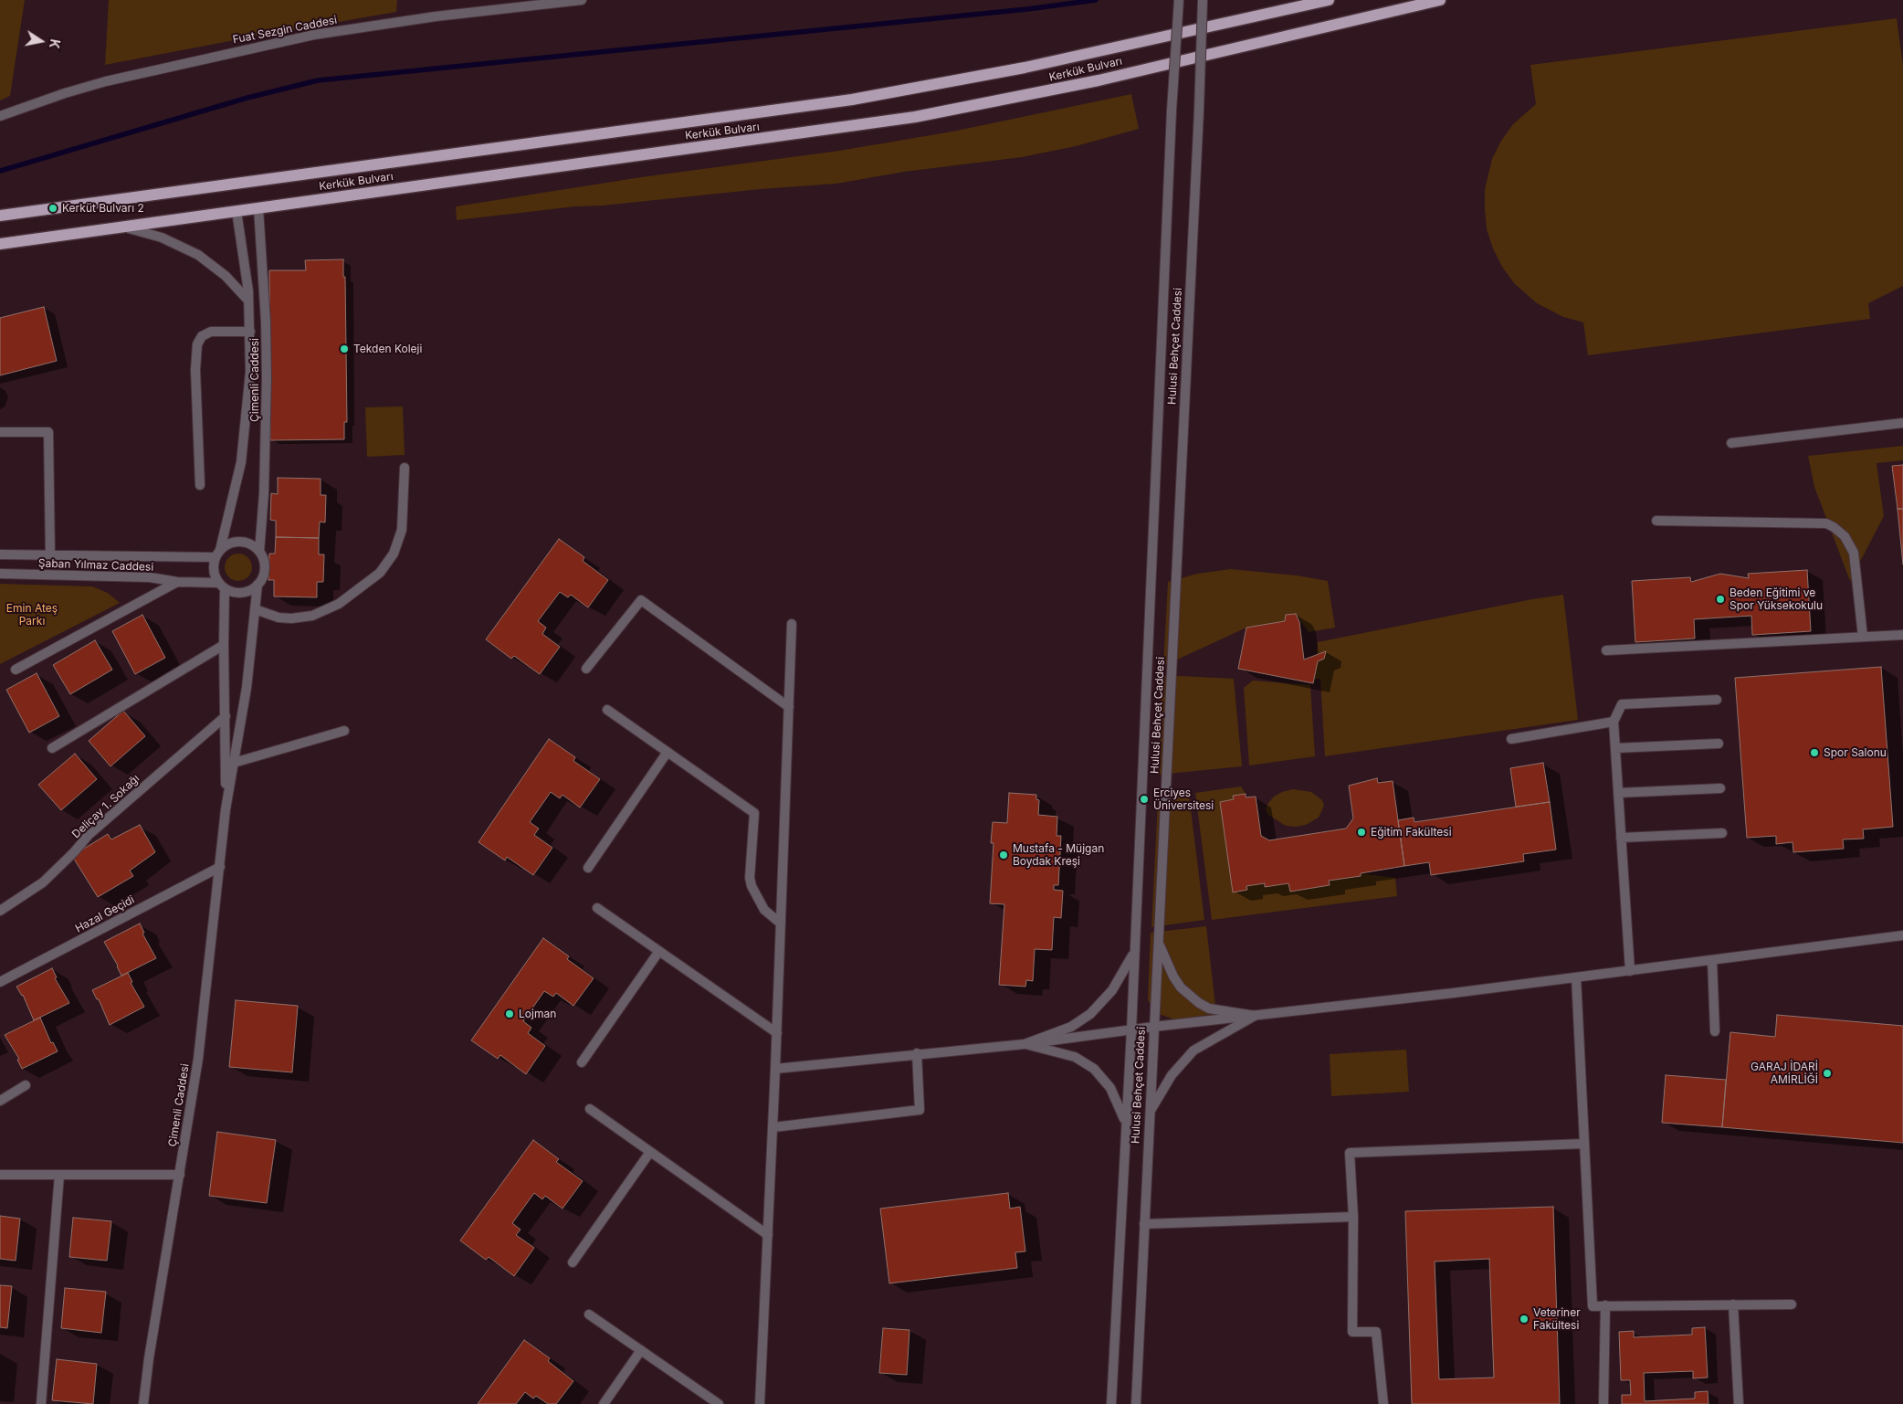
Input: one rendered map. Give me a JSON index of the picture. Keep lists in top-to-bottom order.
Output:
{
  "streets": {
    "main road": ["Kerkük Bulvarı"],
    "street": [
      "Fuat Sezgin Caddesi",
      "Hulusi Behçet Caddesi",
      "Çimenli Caddesi",
      "Şaban Yılmaz Caddesi",
      "Deliçay 1. Sokağı",
      "Hazal Geçidi"
    ]
  },
  "crossings": [
    ["Kerkük Bulvarı", "Çimenli Caddesi"],
    ["Çimenli Caddesi", "Şaban Yılmaz Caddesi"],
    ["Çimenli Caddesi", "Deliçay 1. Sokağı"],
    ["Çimenli Caddesi", "Hazal Geçidi"]
  ],
  "parks": ["Emin Ateş Parkı"],
  "places": [
    "Kerküt Bulvarı 2",
    "Tekden Koleji",
    "Beden Eğitimi ve Spor Yüksekokulu",
    "Spor Salonu",
    "Erciyes Üniversitesi",
    "Eğitim Fakültesi",
    "Mustafa - Müjgan Boydak Kreşi",
    "Lojman",
    "GARAJ İDARİ AMİRLİĞİ",
    "Veteriner Fakültesi"
  ],
  "north": "right"
}
